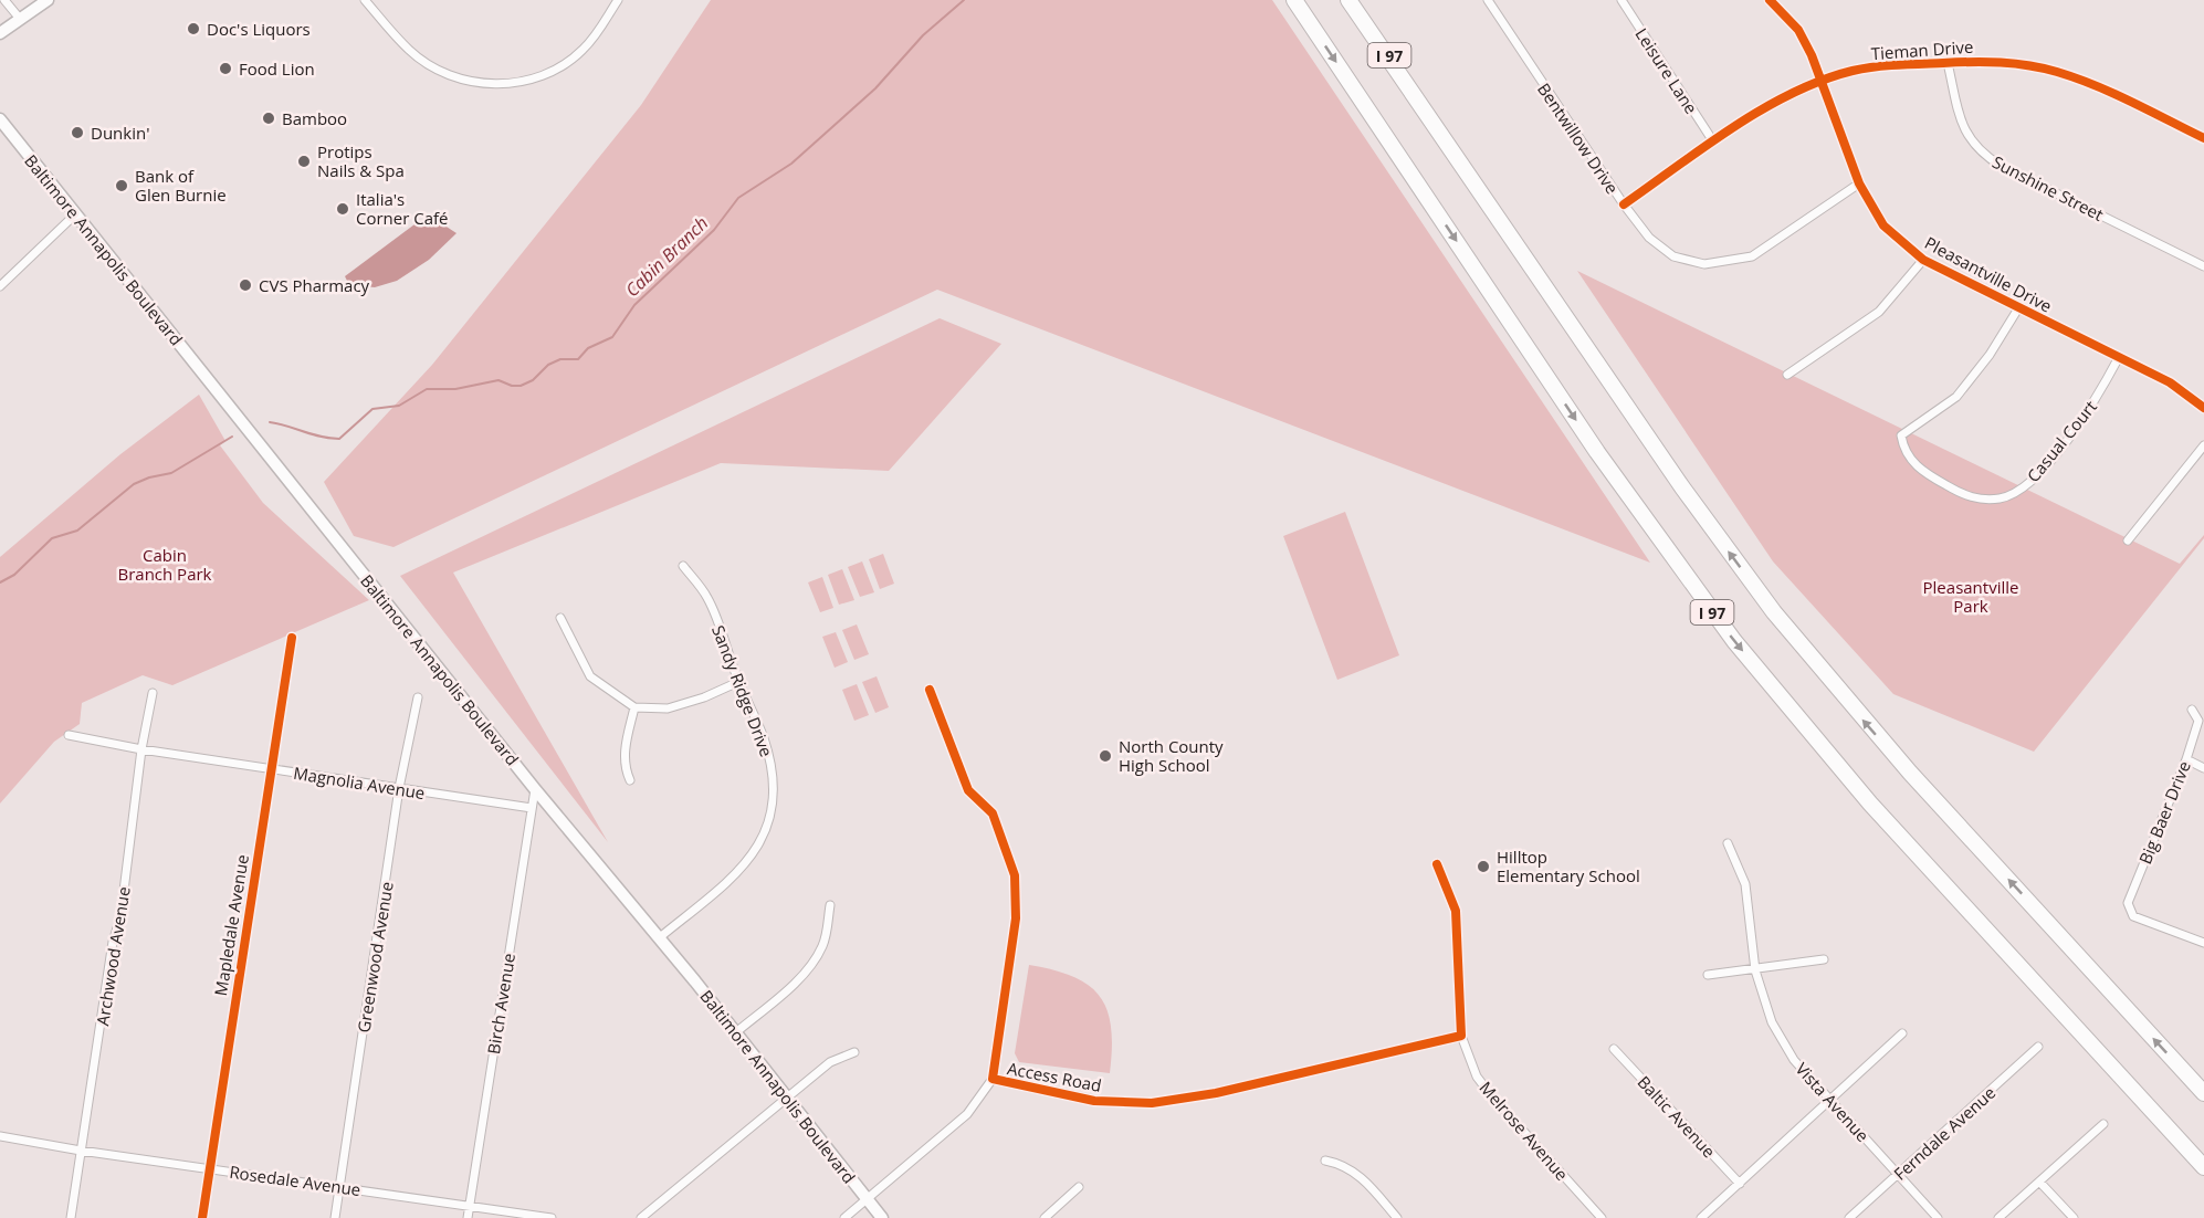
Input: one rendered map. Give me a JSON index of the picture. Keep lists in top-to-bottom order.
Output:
{
  "streets": {
    "highway": ["I 97"],
    "main road": ["Baltimore Annapolis Boulevard"],
    "street": [
      "Tieman Drive",
      "Leisure Lane",
      "Bentwillow Drive",
      "Sunshine Street",
      "Pleasantville Drive",
      "Casual Court",
      "Sandy Ridge Drive",
      "Magnolia Avenue",
      "Big Baer Drive",
      "Mapledale Avenue",
      "Archwood Avenue",
      "Greenwood Avenue",
      "Birch Avenue",
      "Access Road",
      "Vista Avenue",
      "Baltic Avenue",
      "Melrose Avenue",
      "Ferndale Avenue",
      "Rosedale Avenue"
    ]
  },
  "crossings": [
    ["Tieman Drive", "Leisure Lane"],
    ["Tieman Drive", "Bentwillow Drive"],
    ["Tieman Drive", "Sunshine Street"],
    ["Tieman Drive", "Pleasantville Drive"],
    ["Bentwillow Drive", "Pleasantville Drive"],
    ["Baltimore Annapolis Boulevard", "Sandy Ridge Drive"],
    ["Baltimore Annapolis Boulevard", "Birch Avenue"],
    ["Pleasantville Drive", "Casual Court"],
    ["Magnolia Avenue", "Mapledale Avenue"],
    ["Magnolia Avenue", "Archwood Avenue"],
    ["Magnolia Avenue", "Greenwood Avenue"],
    ["Magnolia Avenue", "Birch Avenue"],
    ["Mapledale Avenue", "Rosedale Avenue"],
    ["Archwood Avenue", "Rosedale Avenue"],
    ["Greenwood Avenue", "Rosedale Avenue"],
    ["Birch Avenue", "Rosedale Avenue"],
    ["Access Road", "Melrose Avenue"],
    ["Vista Avenue", "Ferndale Avenue"]
  ],
  "water": ["Cabin Branch"],
  "parks": ["Cabin Branch Park", "Pleasantville Park"],
  "places": [
    "Doc's Liquors",
    "Food Lion",
    "Bamboo",
    "Dunkin'",
    "Protips Nails & Spa",
    "Bank of Glen Burnie",
    "Italia's Corner Café",
    "CVS Pharmacy",
    "North County High School",
    "Hilltop Elementary School"
  ]
}
